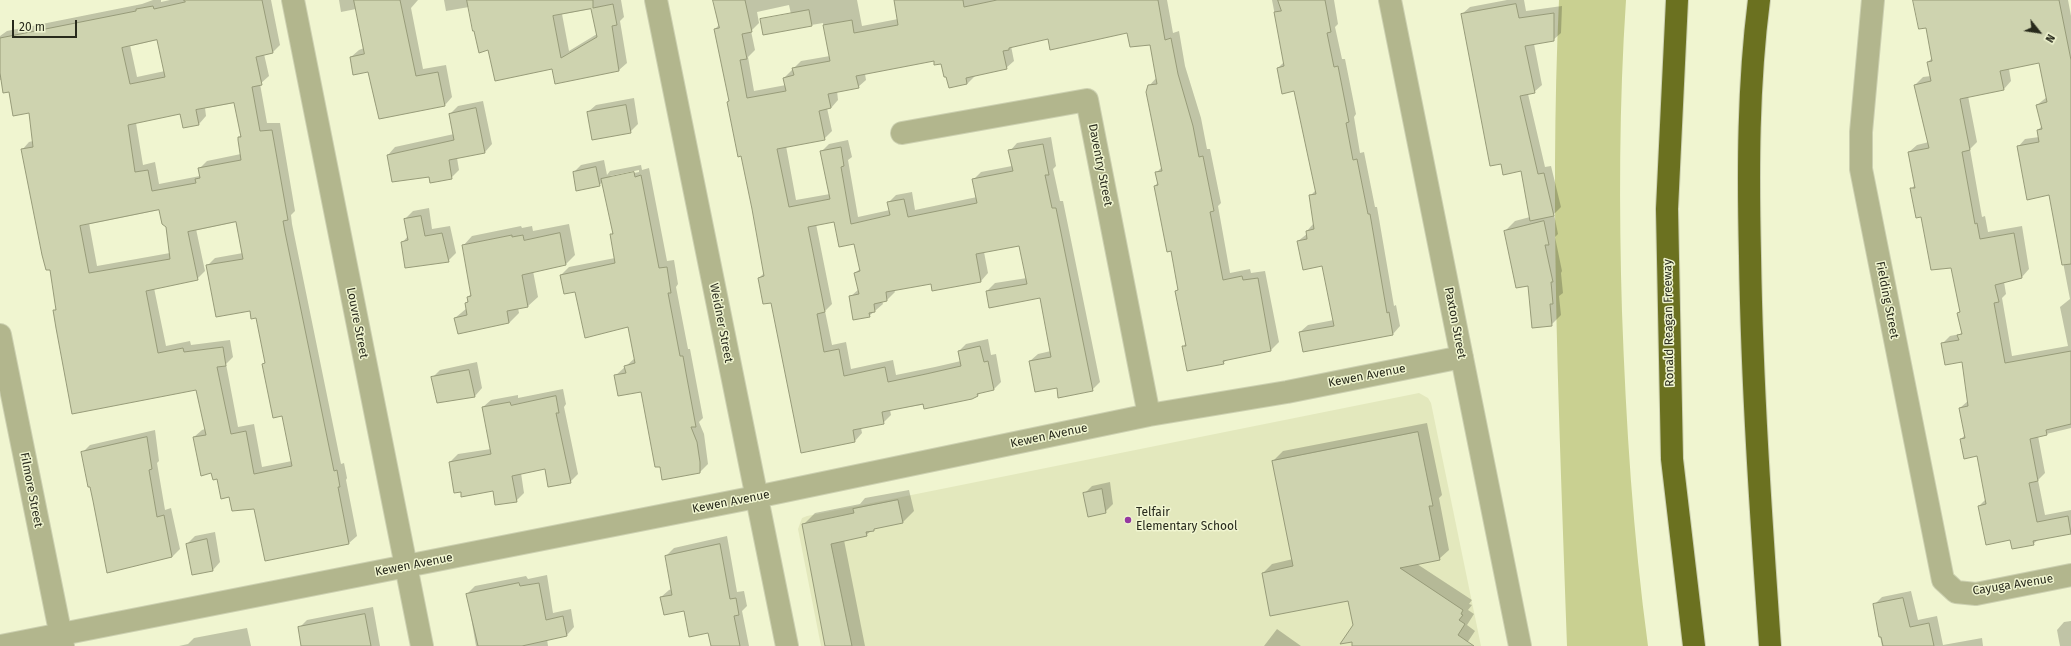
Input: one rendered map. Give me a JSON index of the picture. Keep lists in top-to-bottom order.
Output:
{
  "streets": {
    "highway": ["Ronald Reagan Freeway"],
    "street": [
      "Daventry Street",
      "Fielding Street",
      "Louvre Street",
      "Weidner Street",
      "Paxton Street",
      "Kewen Avenue",
      "Filmore Street",
      "Cayuga Avenue"
    ]
  },
  "crossings": [
    ["Daventry Street", "Kewen Avenue"],
    ["Fielding Street", "Cayuga Avenue"],
    ["Louvre Street", "Kewen Avenue"],
    ["Weidner Street", "Kewen Avenue"],
    ["Paxton Street", "Kewen Avenue"],
    ["Kewen Avenue", "Filmore Street"]
  ],
  "places": ["Telfair Elementary School"],
  "scale_bar": "20 m",
  "north": "bottom right"
}
